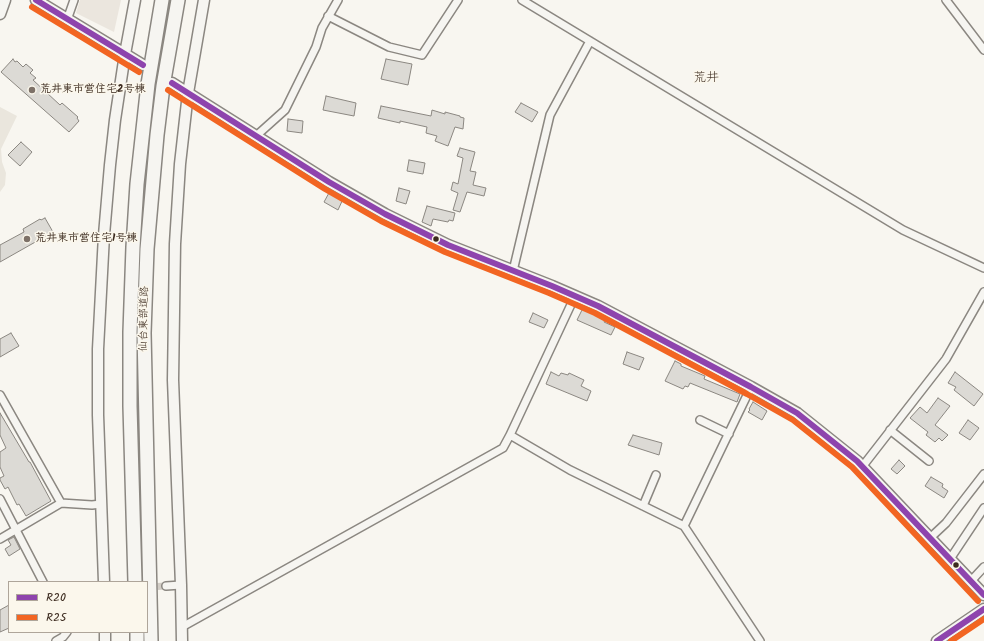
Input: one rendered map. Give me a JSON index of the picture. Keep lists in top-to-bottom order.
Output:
{
  "streets": {
    "highway": ["仙台東部道路"]
  },
  "districts": ["荒井"],
  "places": ["荒井東市営住宅2号棟", "荒井東市営住宅1号棟"],
  "lines": ["transit line R20", "transit line R25"],
  "legend": ["R20", "R25"]
}
